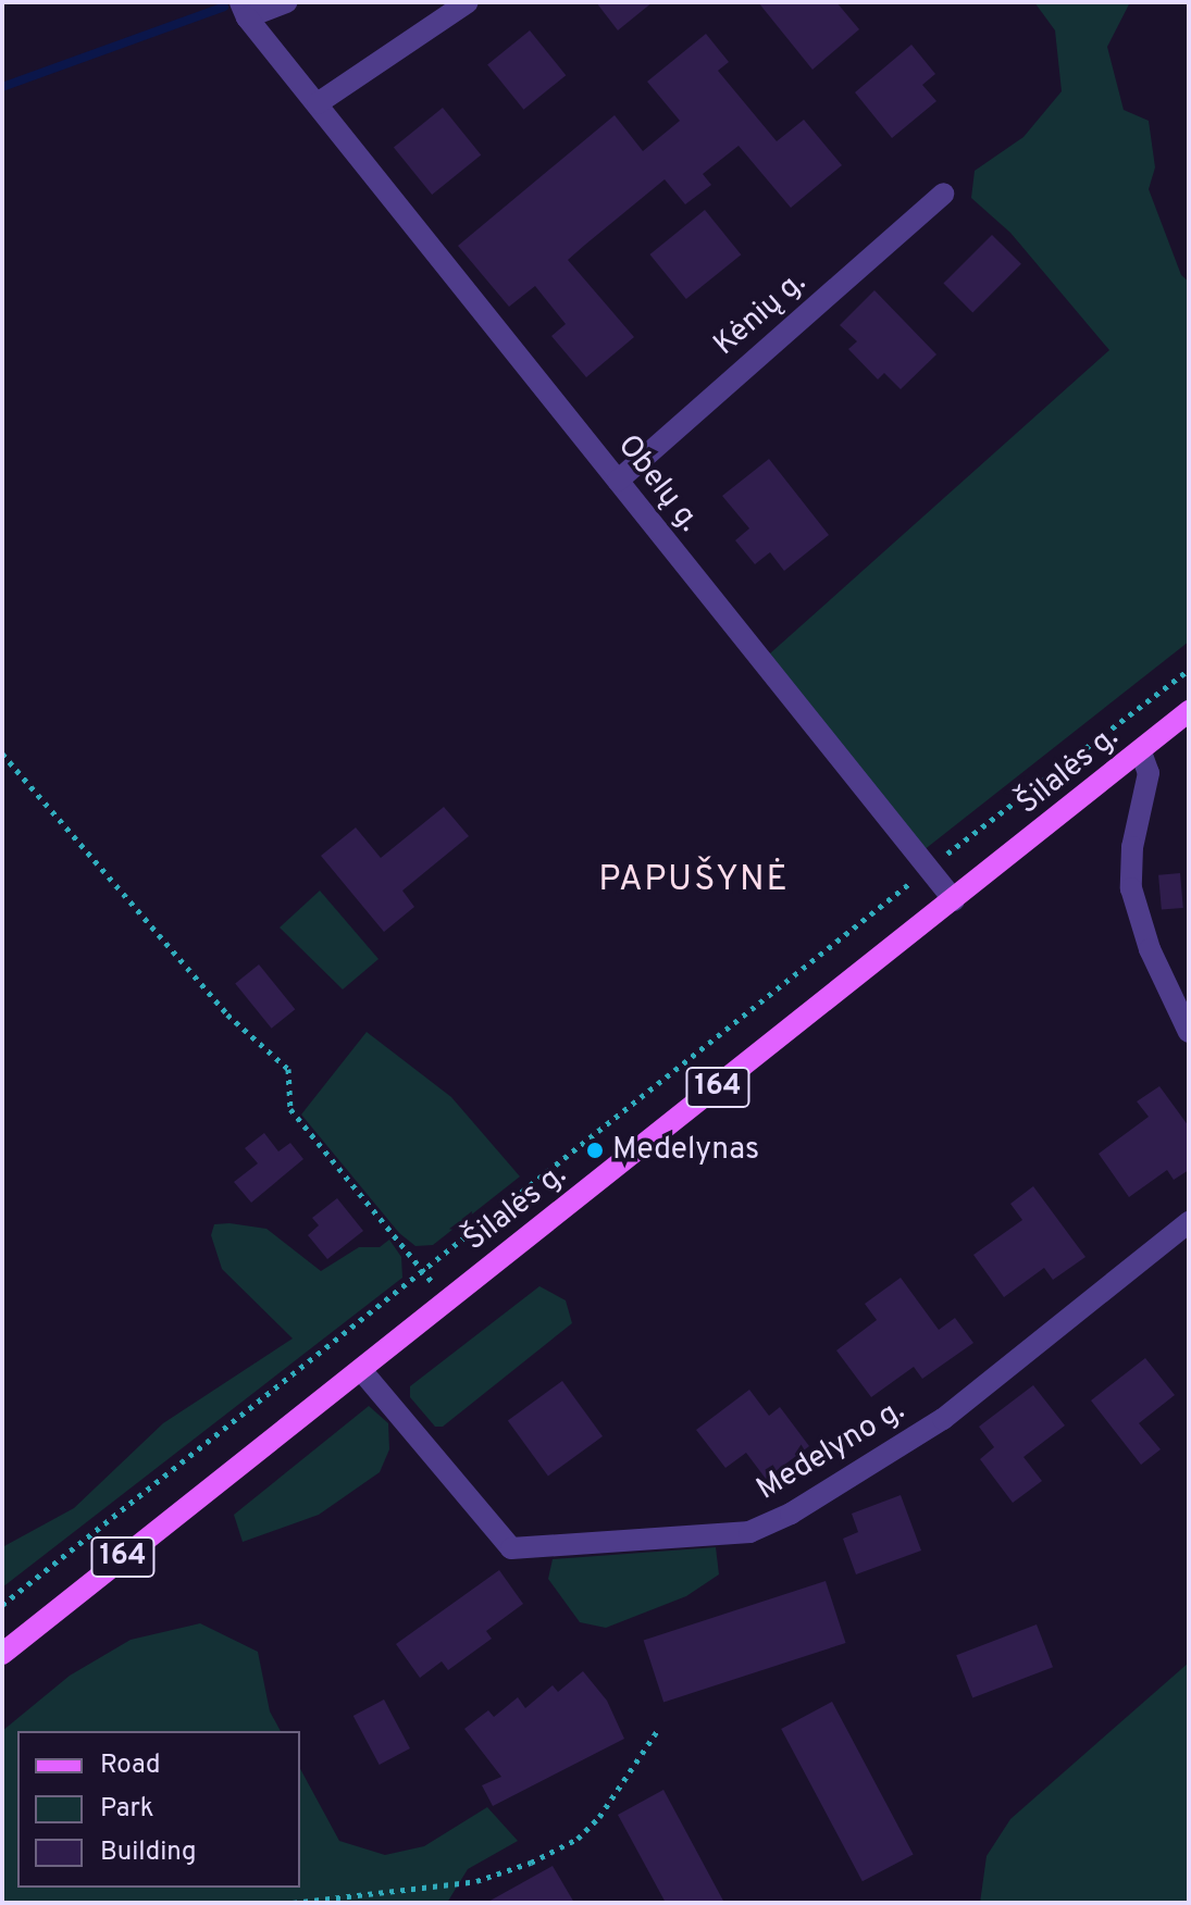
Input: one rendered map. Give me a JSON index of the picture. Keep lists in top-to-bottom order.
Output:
{
  "streets": {
    "main road": ["Šilalės g.", "164"],
    "street": ["Kėnių g.", "Obelų g.", "Medelyno g."]
  },
  "crossings": [
    ["Kėnių g.", "Obelų g."],
    ["Obelų g.", "Šilalės g."],
    ["Šilalės g.", "Medelyno g."]
  ],
  "districts": ["PAPUŠYNĖ"],
  "places": ["Medelynas"],
  "legend": ["Road", "Park", "Building"]
}
